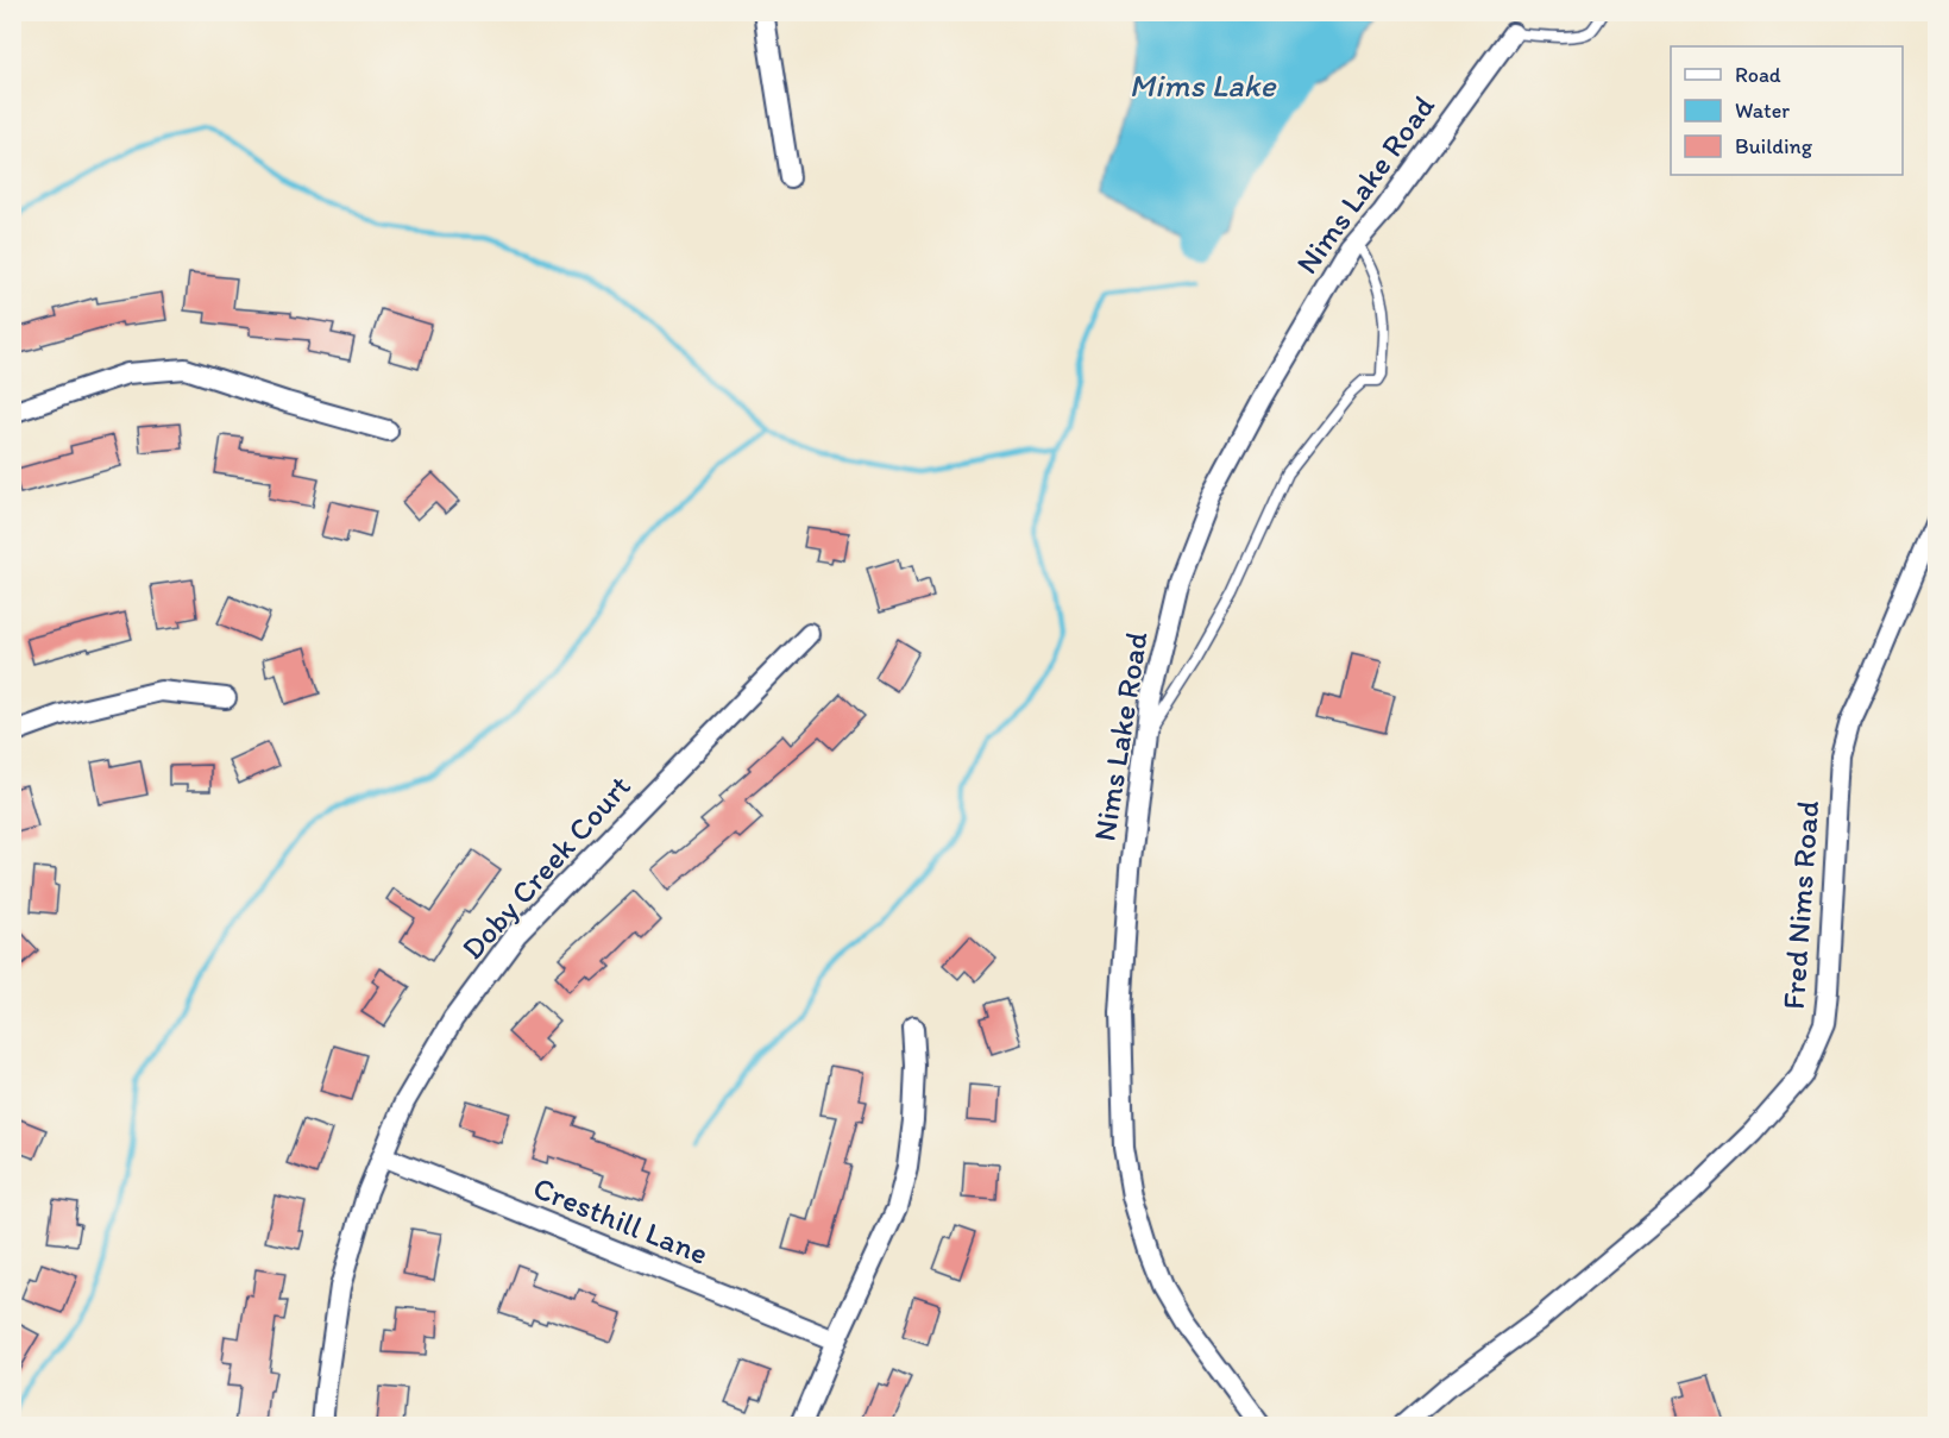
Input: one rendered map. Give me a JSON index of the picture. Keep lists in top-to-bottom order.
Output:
{
  "streets": {
    "street": [
      "Nims Lake Road",
      "Doby Creek Court",
      "Fred Nims Road",
      "Cresthill Lane"
    ]
  },
  "crossings": [
    ["Doby Creek Court", "Cresthill Lane"]
  ],
  "water": ["Mims Lake"],
  "legend": ["Road", "Water", "Building"]
}
